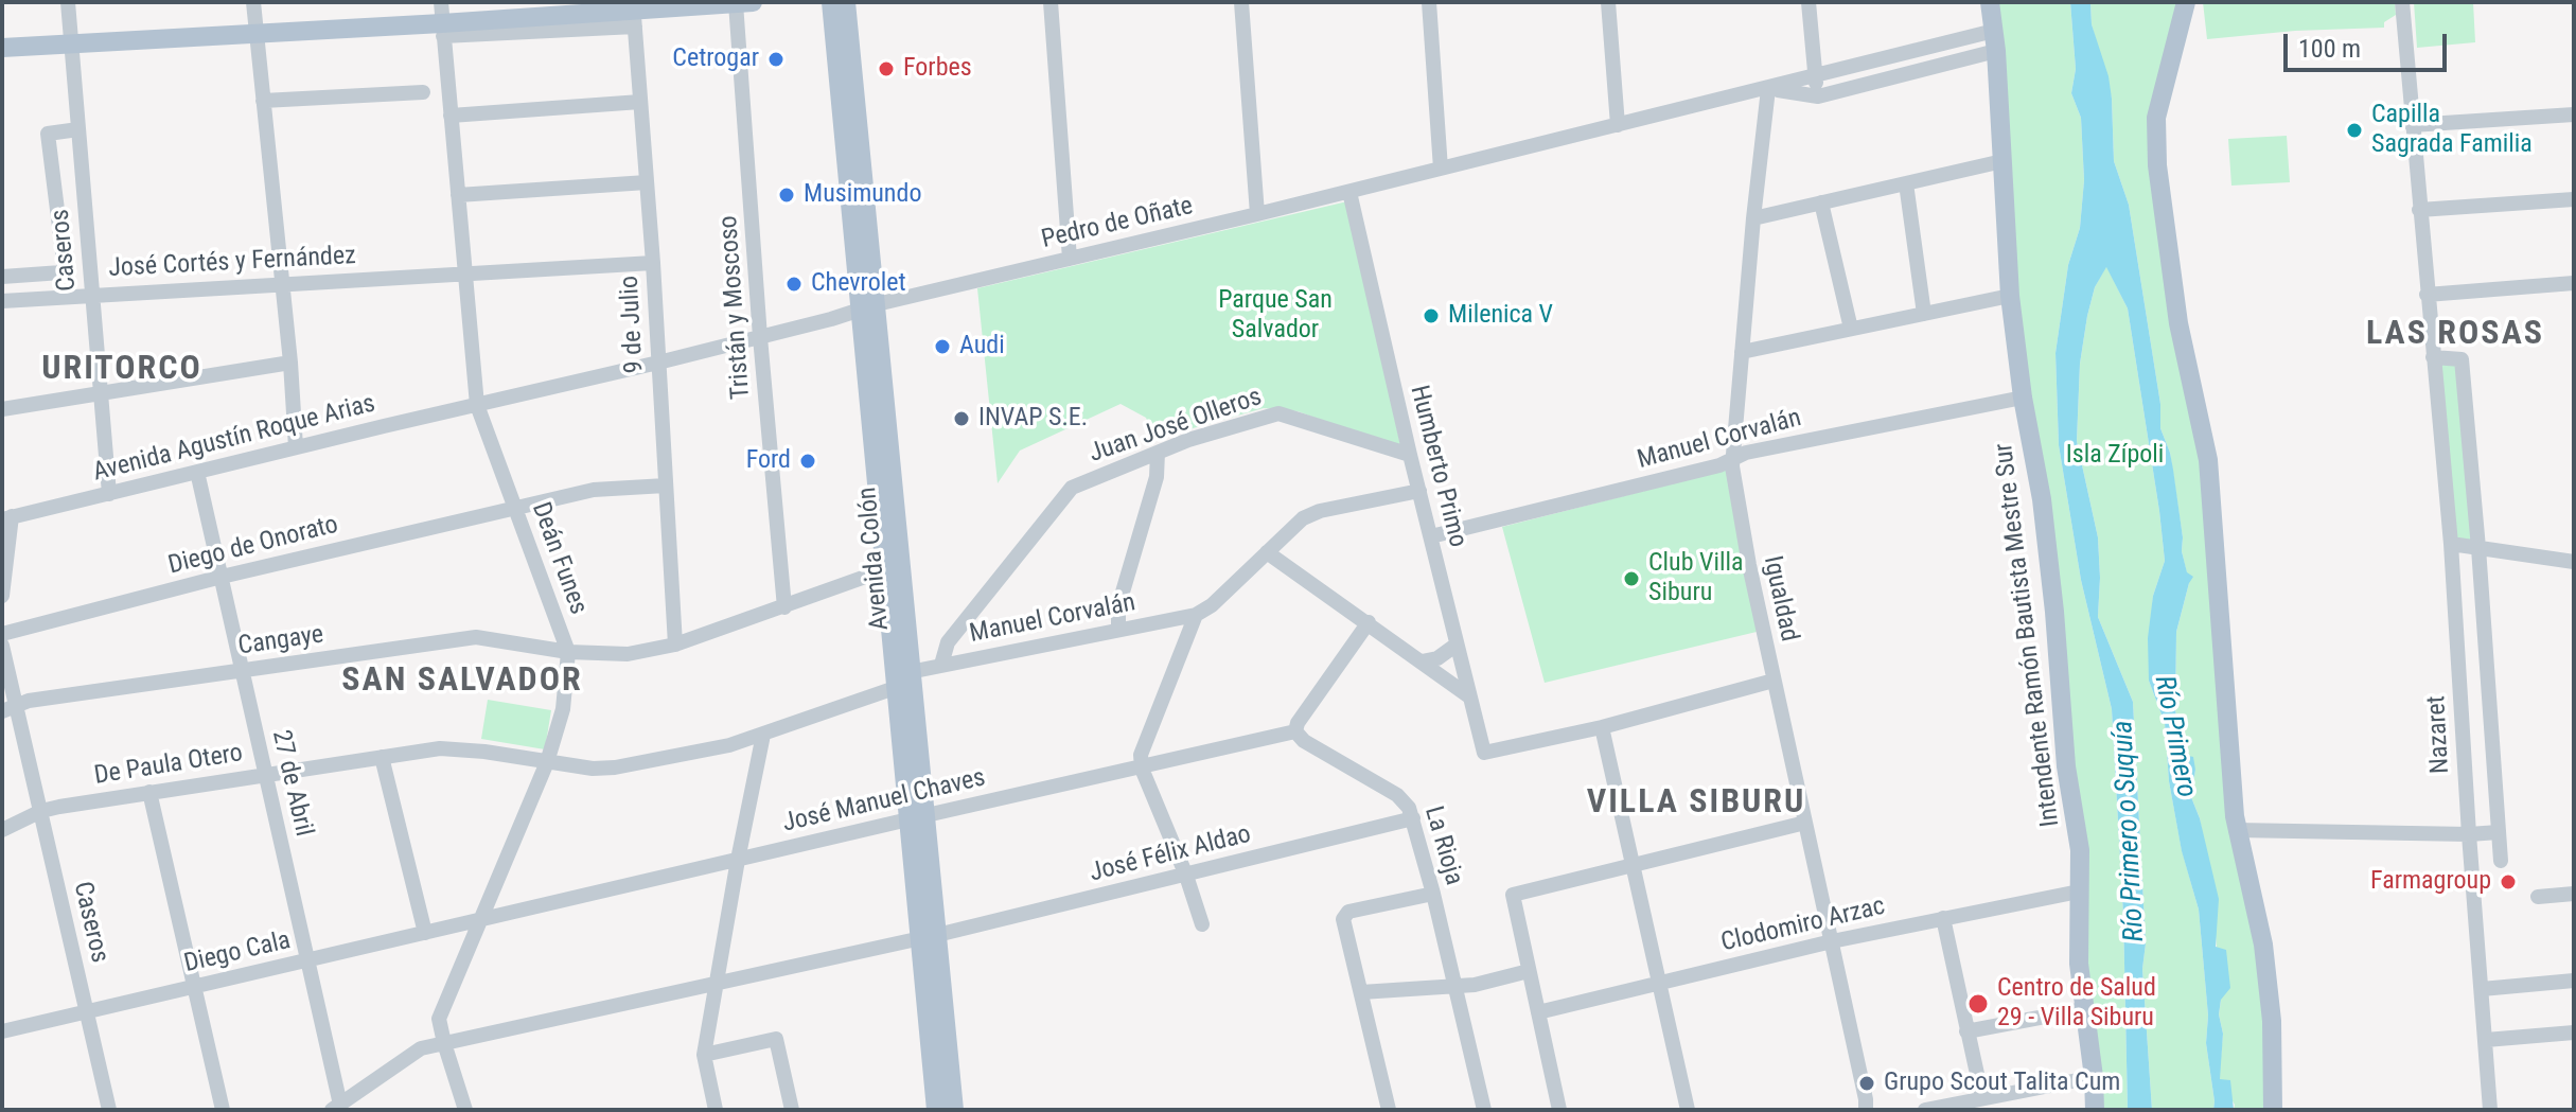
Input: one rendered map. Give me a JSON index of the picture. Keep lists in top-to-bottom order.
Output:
{
  "streets": {
    "main road": ["Avenida Colón", "Intendente Ramón Bautista Mestre Sur"],
    "street": [
      "Pedro de Oñate",
      "Caseros",
      "José Cortés y Fernández",
      "Tristán y Moscoso",
      "9 de Julio",
      "Juan José Olleros",
      "Avenida Agustín Roque Arias",
      "Manuel Corvalán",
      "Humberto Primo",
      "Diego de Onorato",
      "Deán Funes",
      "Igualdad",
      "Cangaye",
      "Nazaret",
      "De Paula Otero",
      "27 de Abril",
      "José Manuel Chaves",
      "La Rioja",
      "José Félix Aldao",
      "Clodomiro Arzac",
      "Diego Cala"
    ]
  },
  "crossings": [
    ["Pedro de Oñate", "Tristán y Moscoso"],
    ["Pedro de Oñate", "9 de Julio"],
    ["Pedro de Oñate", "Avenida Agustín Roque Arias"],
    ["Pedro de Oñate", "Humberto Primo"],
    ["Pedro de Oñate", "Deán Funes"],
    ["Pedro de Oñate", "Avenida Colón"],
    ["Pedro de Oñate", "Igualdad"],
    ["Pedro de Oñate", "Intendente Ramón Bautista Mestre Sur"],
    ["Caseros", "José Cortés y Fernández"],
    ["Caseros", "Avenida Agustín Roque Arias"],
    ["Caseros", "Cangaye"],
    ["Caseros", "De Paula Otero"],
    ["Caseros", "Diego Cala"],
    ["José Cortés y Fernández", "9 de Julio"],
    ["José Cortés y Fernández", "Deán Funes"],
    ["Tristán y Moscoso", "Cangaye"],
    ["9 de Julio", "Diego de Onorato"],
    ["9 de Julio", "Cangaye"],
    ["Juan José Olleros", "Manuel Corvalán"],
    ["Juan José Olleros", "Humberto Primo"],
    ["Avenida Agustín Roque Arias", "Deán Funes"],
    ["Avenida Agustín Roque Arias", "27 de Abril"],
    ["Manuel Corvalán", "Humberto Primo"],
    ["Manuel Corvalán", "Avenida Colón"],
    ["Manuel Corvalán", "Igualdad"],
    ["Manuel Corvalán", "Intendente Ramón Bautista Mestre Sur"],
    ["Diego de Onorato", "Deán Funes"],
    ["Diego de Onorato", "27 de Abril"],
    ["Deán Funes", "Cangaye"],
    ["Deán Funes", "De Paula Otero"],
    ["Deán Funes", "José Manuel Chaves"],
    ["Deán Funes", "José Félix Aldao"],
    ["Deán Funes", "Diego Cala"],
    ["Avenida Colón", "Cangaye"],
    ["Avenida Colón", "José Manuel Chaves"],
    ["Avenida Colón", "José Félix Aldao"],
    ["Igualdad", "Clodomiro Arzac"],
    ["Intendente Ramón Bautista Mestre Sur", "Clodomiro Arzac"],
    ["Cangaye", "27 de Abril"],
    ["De Paula Otero", "27 de Abril"],
    ["27 de Abril", "José Félix Aldao"],
    ["27 de Abril", "Diego Cala"],
    ["José Manuel Chaves", "La Rioja"],
    ["José Manuel Chaves", "Diego Cala"],
    ["La Rioja", "José Félix Aldao"]
  ],
  "districts": [
    "LAS ROSAS",
    "URITORCO",
    "SAN SALVADOR",
    "VILLA SIBURU"
  ],
  "water": ["Río Primero", "Río Primero o Suquía"],
  "parks": ["Parque San Salvador", "Isla Zípoli"],
  "places": [
    "Cetrogar",
    "Forbes",
    "Capilla Sagrada Familia",
    "Musimundo",
    "Chevrolet",
    "Milenica V",
    "Audi",
    "INVAP S.E.",
    "Ford",
    "Club Villa Siburu",
    "Farmagroup",
    "Centro de Salud 29 - Villa Siburu",
    "Grupo Scout Talita Cum"
  ],
  "scale_bar": "100 m"
}
